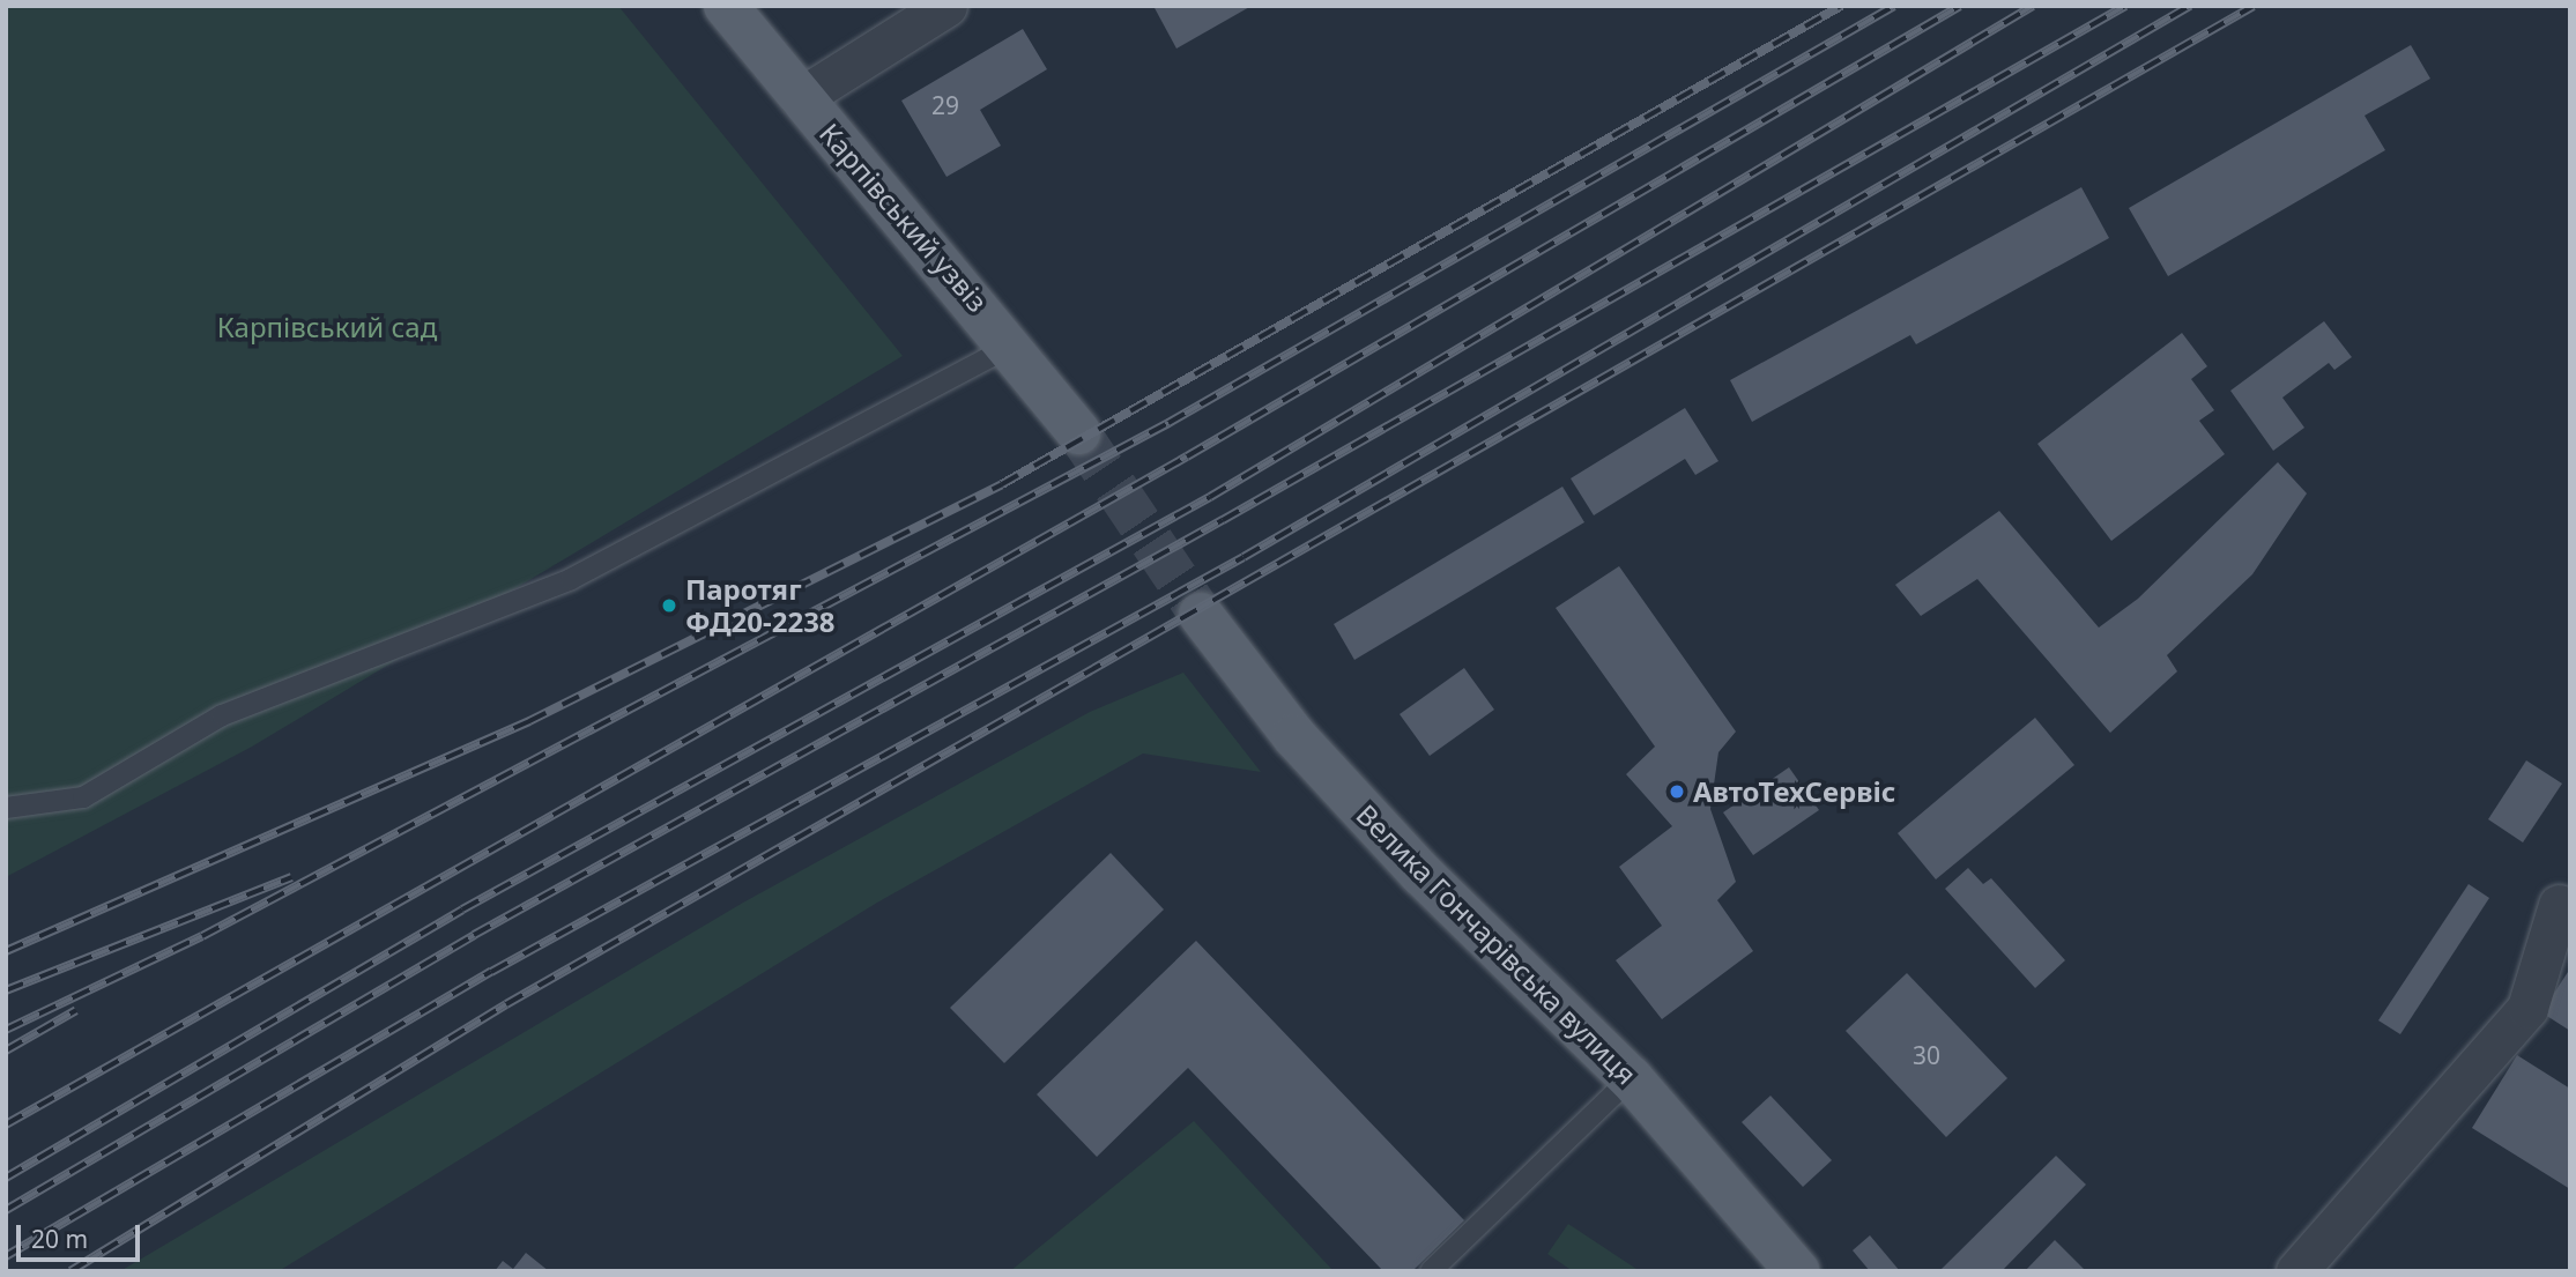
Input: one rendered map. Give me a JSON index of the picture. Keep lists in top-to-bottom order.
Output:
{
  "streets": {
    "main road": ["Карпівський узвіз", "Велика Гончарівська вулиця"]
  },
  "parks": ["Карпівський сад"],
  "places": ["Паротяг ФД20-2238", "АвтоТехСервіс"],
  "house_numbers": ["29", "30"],
  "scale_bar": "20 m"
}
